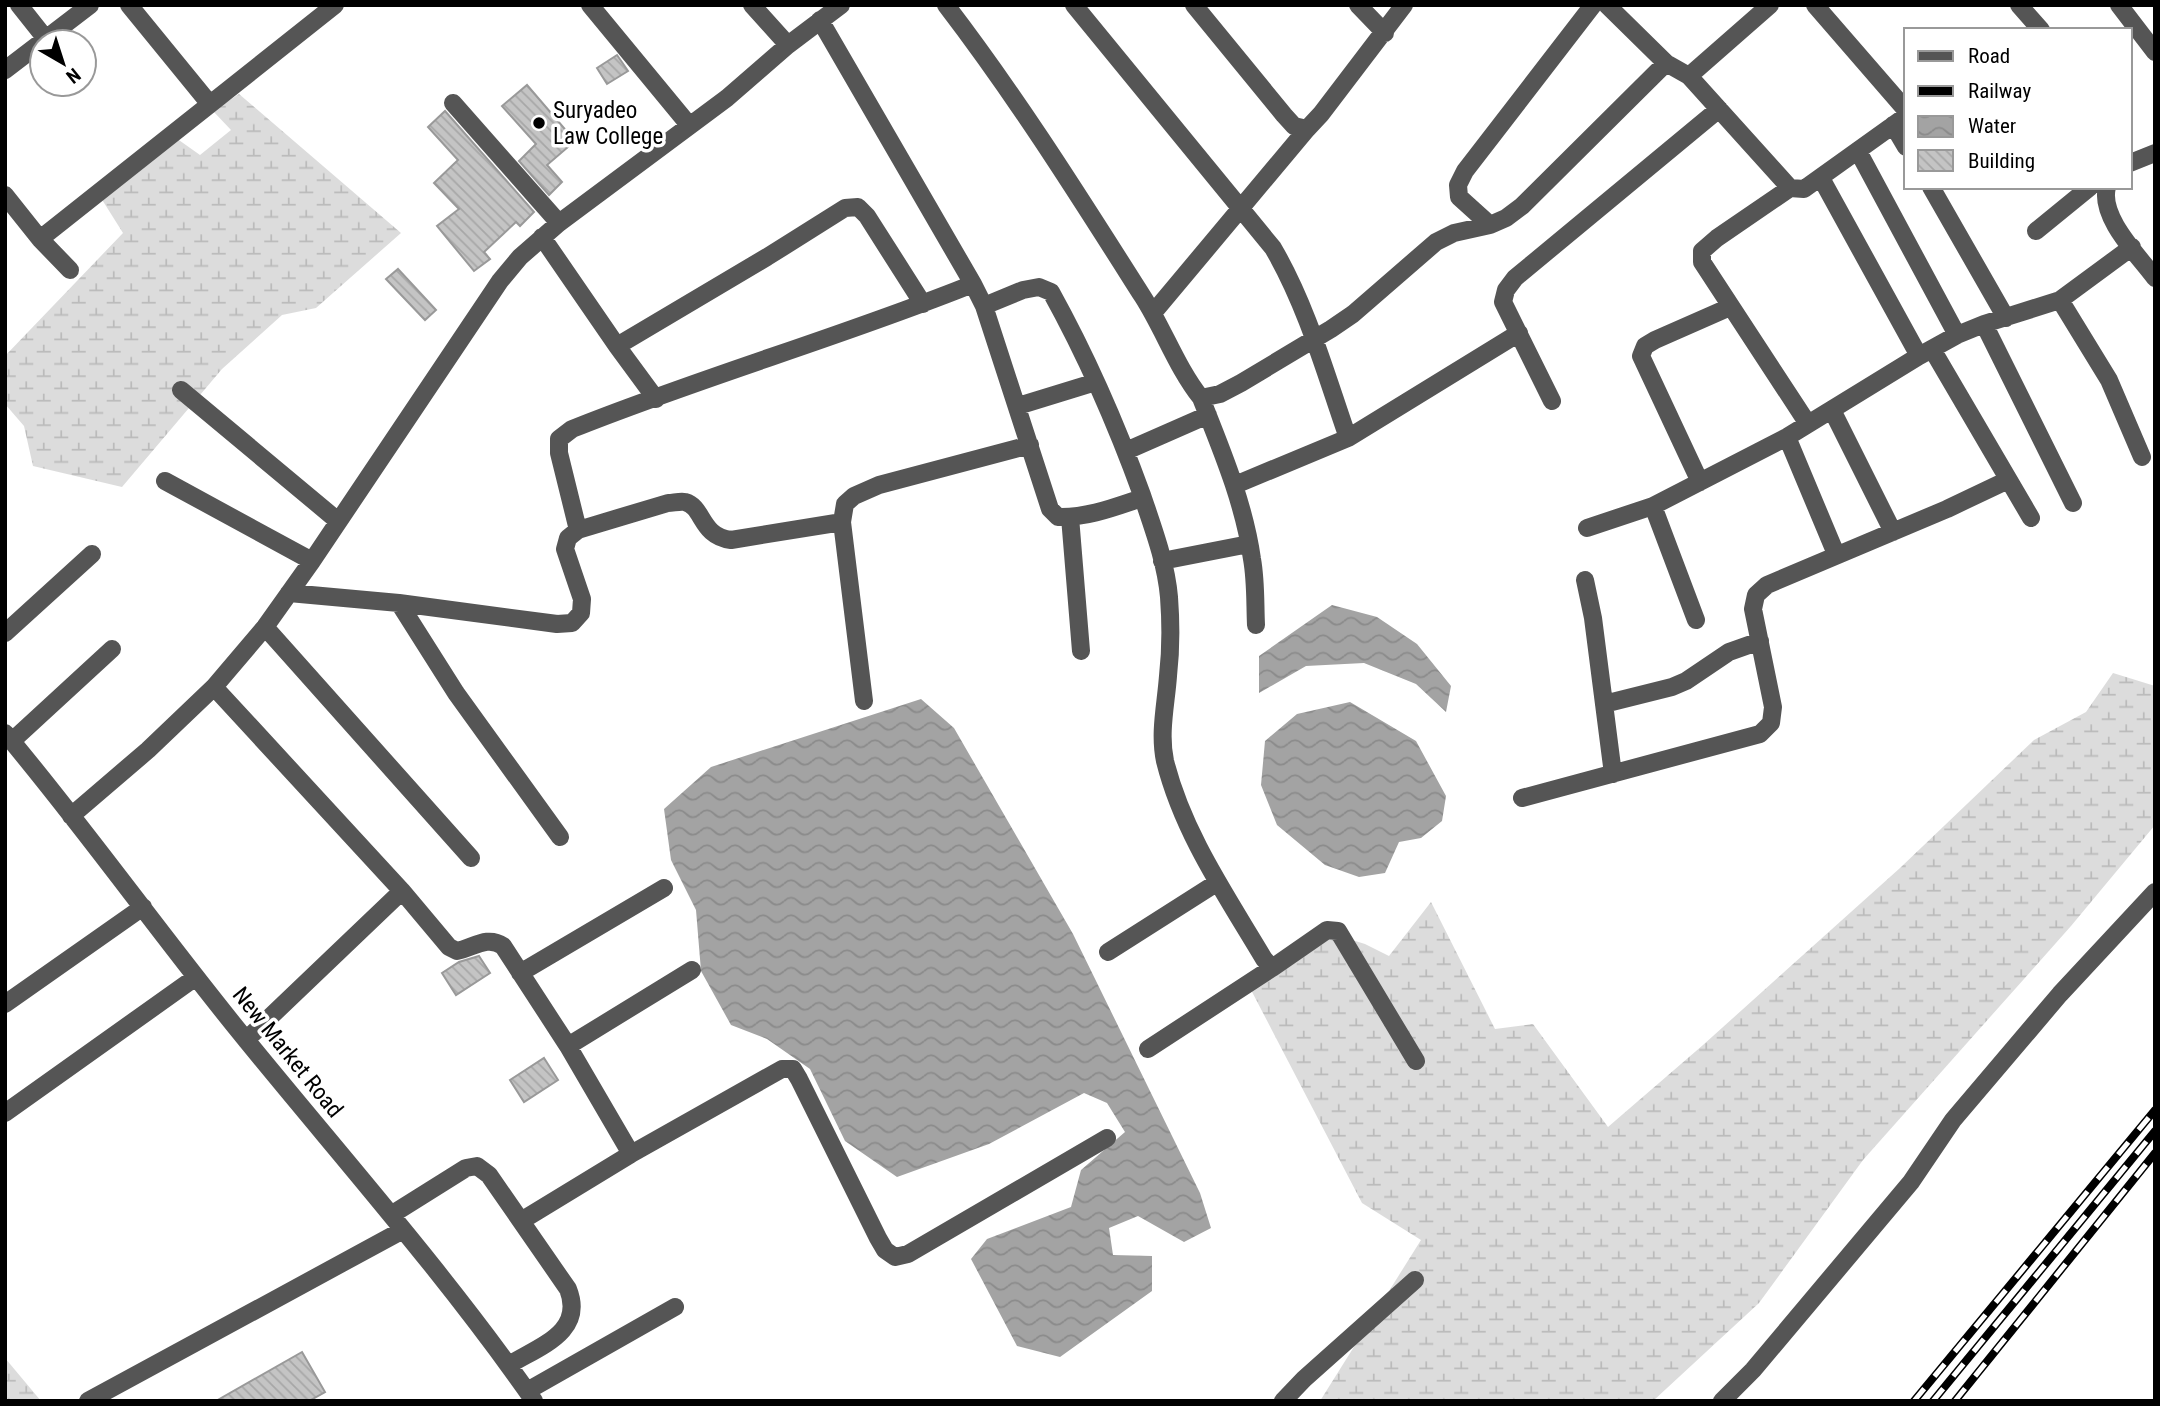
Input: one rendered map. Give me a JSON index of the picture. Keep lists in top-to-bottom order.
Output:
{
  "streets": {
    "street": ["New Market Road"]
  },
  "places": ["Suryadeo Law College"],
  "legend": [
    "Road",
    "Railway",
    "Water",
    "Building"
  ],
  "north": "bottom right"
}
